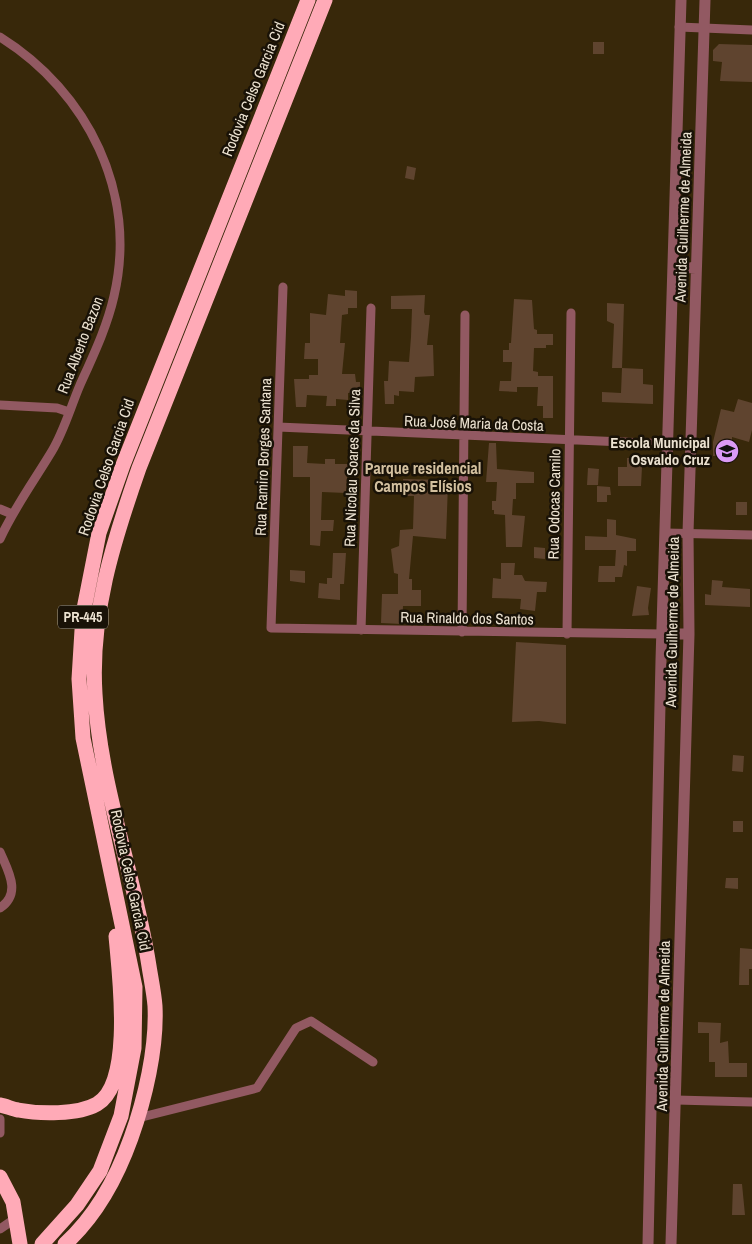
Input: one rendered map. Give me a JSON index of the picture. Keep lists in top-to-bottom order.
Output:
{
  "streets": {
    "highway": ["Rodovia Celso Garcia Cid", "PR-445"],
    "street": [
      "Avenida Guilherme de Almeida",
      "Rua Alberto Bazon",
      "Rua José Maria da Costa",
      "Rua Ramiro Borges Santana",
      "Rua Nicolau Soares da Silva",
      "Rua Odocas Camilo",
      "Rua Rinaldo dos Santos"
    ]
  },
  "crossings": [
    ["Avenida Guilherme de Almeida", "Rua José Maria da Costa"],
    ["Avenida Guilherme de Almeida", "Rua Rinaldo dos Santos"],
    ["Rua José Maria da Costa", "Rua Ramiro Borges Santana"],
    ["Rua José Maria da Costa", "Rua Nicolau Soares da Silva"],
    ["Rua José Maria da Costa", "Rua Odocas Camilo"],
    ["Rua Ramiro Borges Santana", "Rua Rinaldo dos Santos"],
    ["Rua Nicolau Soares da Silva", "Rua Rinaldo dos Santos"],
    ["Rua Odocas Camilo", "Rua Rinaldo dos Santos"]
  ],
  "districts": ["Parque residencial Campos Elísios"],
  "places": {
    "school or university": ["Escola Municipal Osvaldo Cruz"]
  }
}
